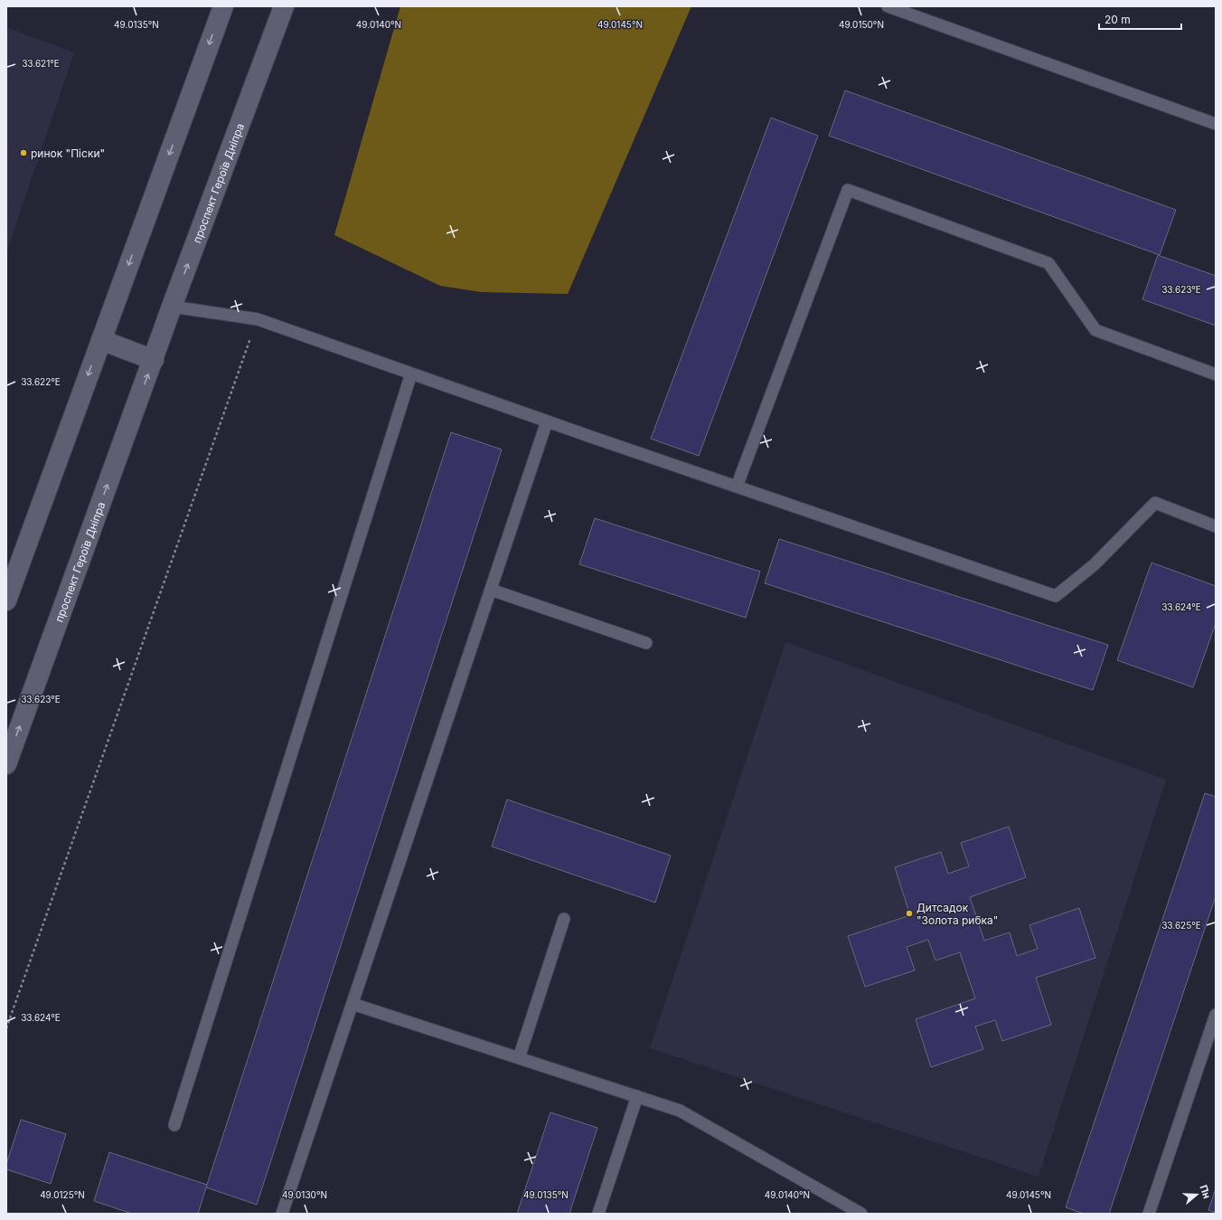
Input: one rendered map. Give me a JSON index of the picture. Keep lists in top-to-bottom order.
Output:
{
  "streets": {
    "street": ["проспект Героїв Дніпра"]
  },
  "places": ["ринок \"Піски\"", "Дитсадок \"Золота рибка\""],
  "scale_bar": "20 m",
  "north": "right",
  "coordinates": [
    "49.0135°N",
    "49.0140°N",
    "49.0145°N",
    "49.0150°N",
    "33.621°E",
    "33.623°E",
    "33.622°E",
    "33.624°E",
    "33.625°E",
    "49.0125°N",
    "49.0130°N"
  ]
}
